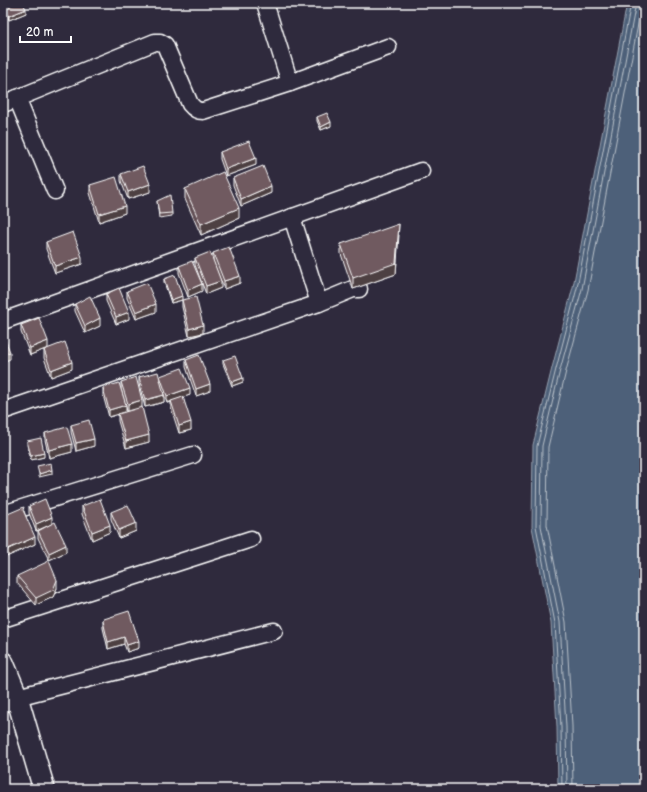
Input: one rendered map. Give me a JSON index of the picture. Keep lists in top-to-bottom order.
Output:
{
  "scale_bar": "20 m"
}
